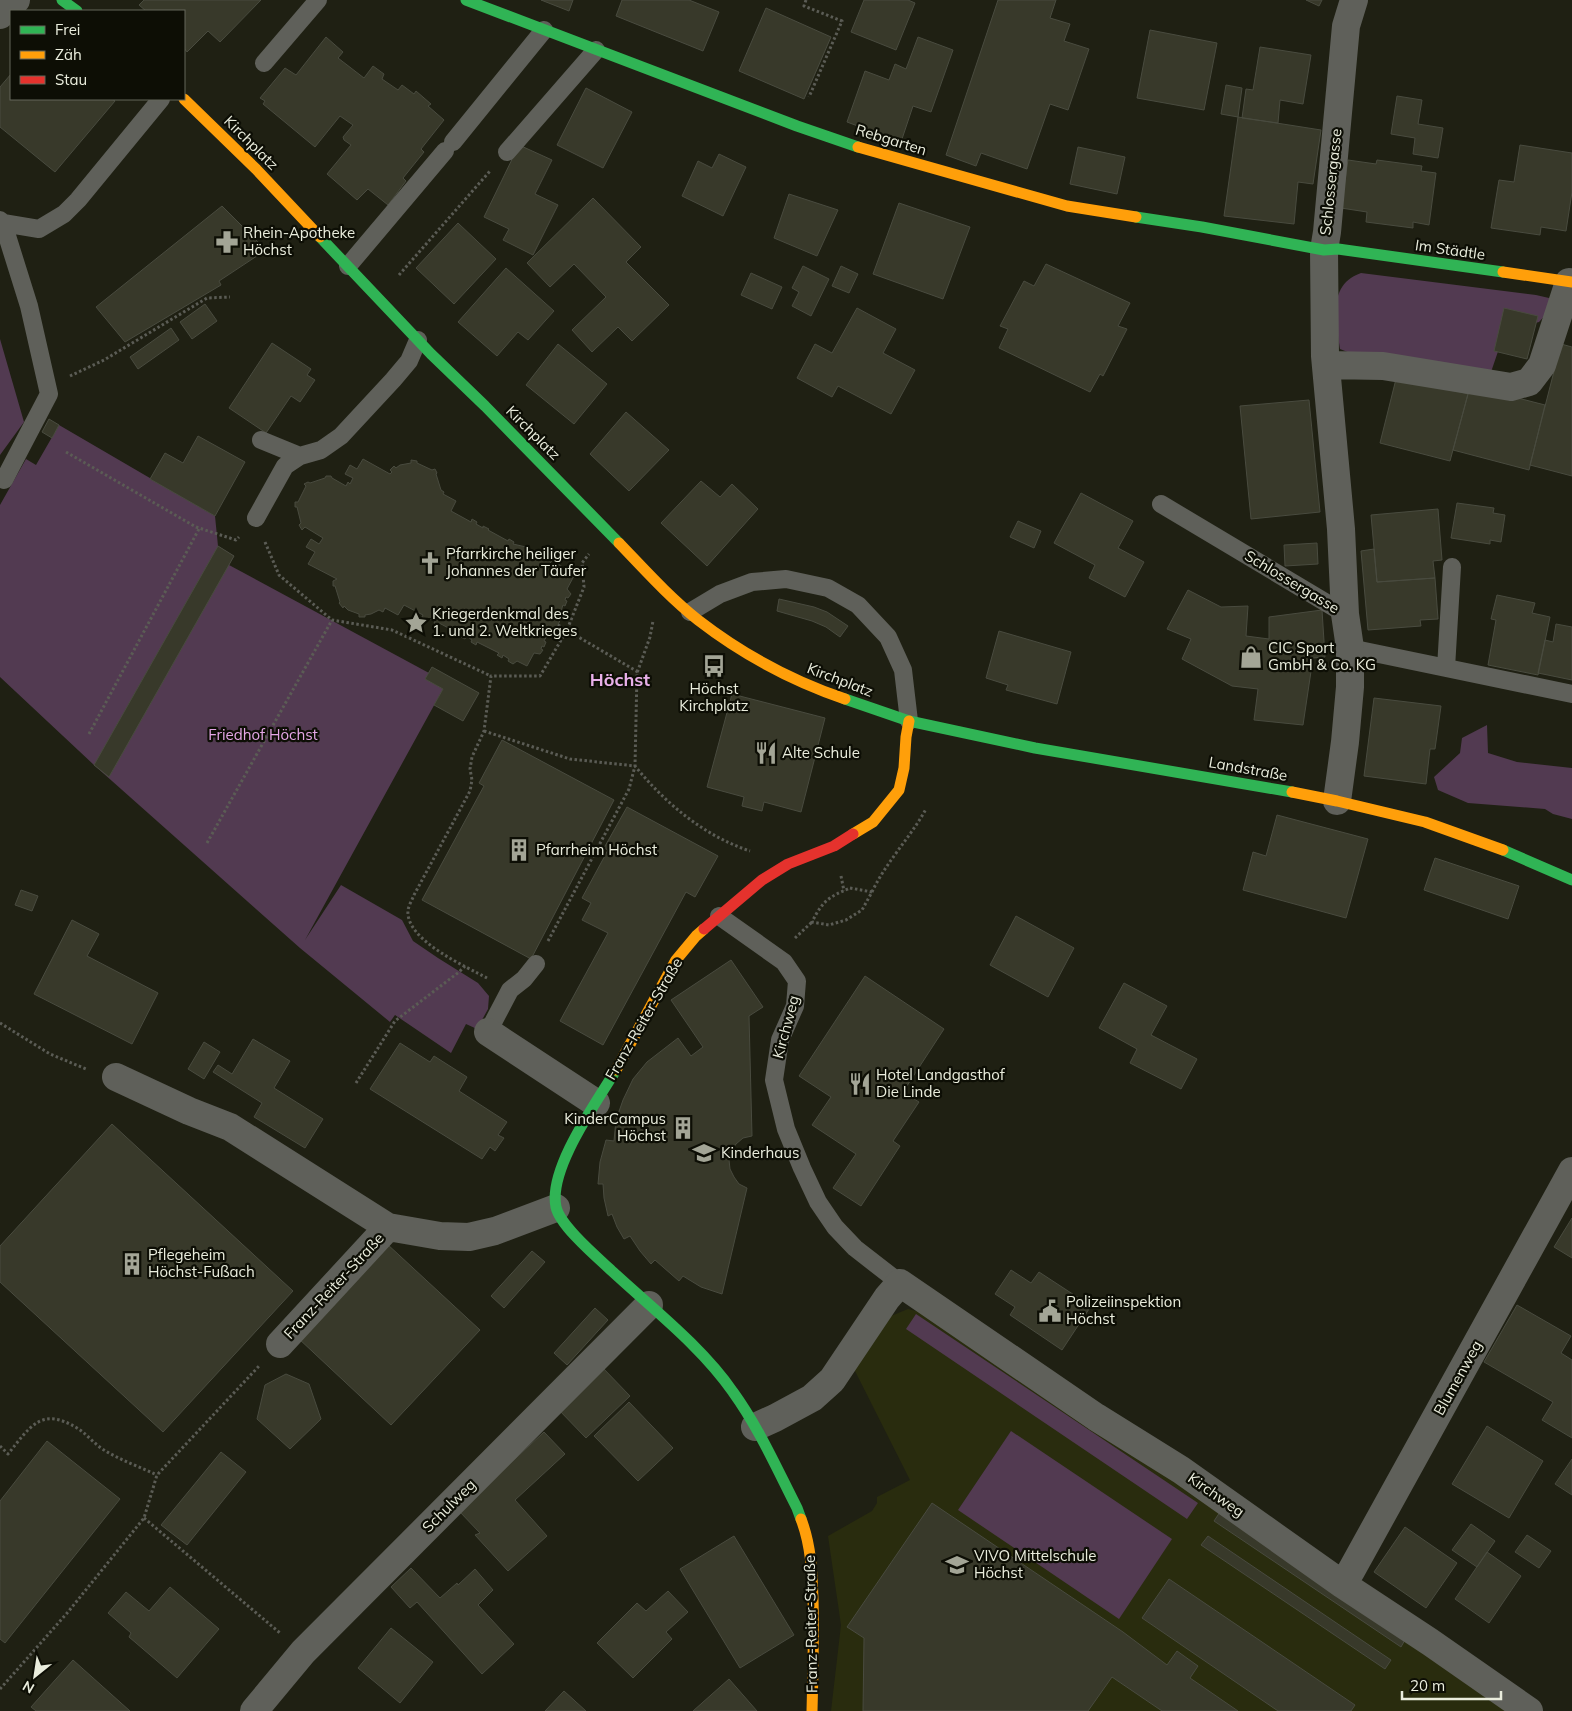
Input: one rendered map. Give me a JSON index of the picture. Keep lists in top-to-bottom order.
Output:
{
  "streets": {
    "street": [
      "Rebgarten",
      "Kirchplatz",
      "Schlossergasse",
      "Im Städtle",
      "Landstraße",
      "Franz-Reiter-Straße",
      "Kirchweg",
      "Blumenweg",
      "Schulweg"
    ]
  },
  "crossings": [
    ["Rebgarten", "Schlossergasse"],
    ["Rebgarten", "Im Städtle"],
    ["Kirchplatz", "Landstraße"],
    ["Kirchplatz", "Franz-Reiter-Straße"],
    ["Schlossergasse", "Im Städtle"],
    ["Schlossergasse", "Landstraße"],
    ["Landstraße", "Franz-Reiter-Straße"],
    ["Franz-Reiter-Straße", "Kirchweg"],
    ["Franz-Reiter-Straße", "Schulweg"],
    ["Kirchweg", "Blumenweg"]
  ],
  "districts": ["Höchst"],
  "parks": ["Friedhof Höchst"],
  "places": {
    "pharmacy": ["Rhein-Apotheke Höchst"],
    "church": ["Pfarrkirche heiliger Johannes der Täufer"],
    "place": ["Kriegerdenkmal des 1. und 2. Weltkrieges"],
    "shop": ["CIC Sport GmbH & Co. KG"],
    "bus stop": ["Höchst Kirchplatz"],
    "restaurant": ["Alte Schule", "Hotel Landgasthof Die Linde"],
    "building": ["Pfarrheim Höchst", "KinderCampus Höchst", "Pflegeheim Höchst-Fußach"],
    "school or university": ["Kinderhaus", "VIVO Mittelschule Höchst"],
    "public building": ["Polizeiinspektion Höchst"]
  },
  "legend": ["Frei", "Zäh", "Stau"],
  "scale_bar": "20 m",
  "north": "bottom left"
}
